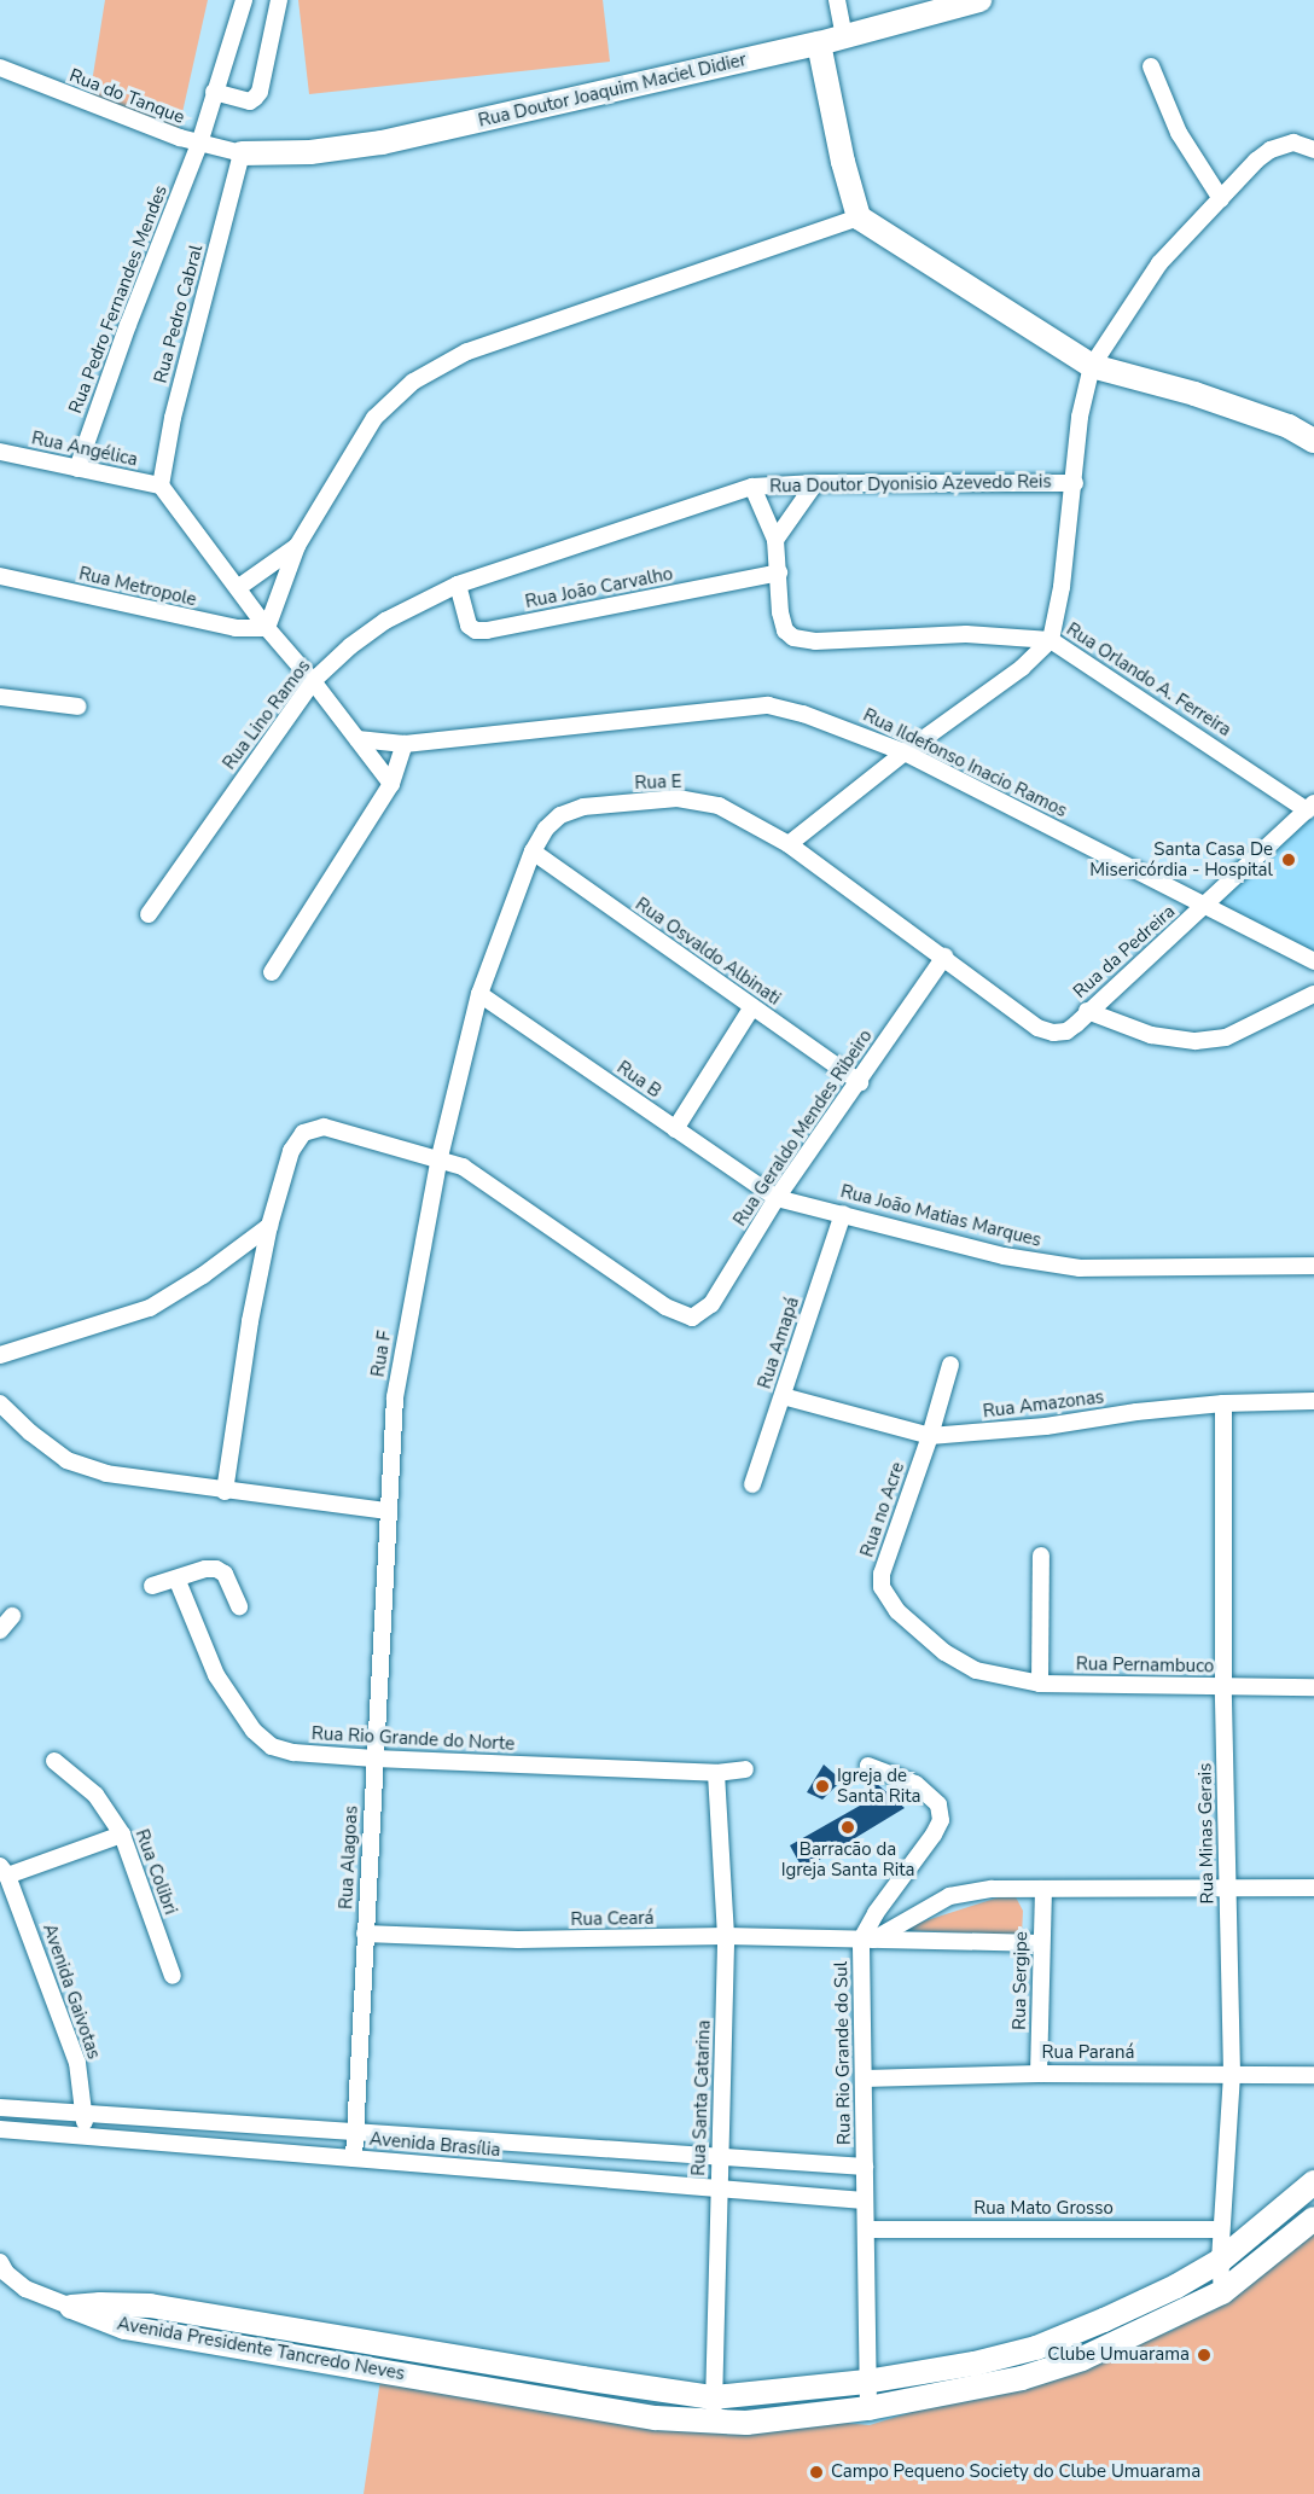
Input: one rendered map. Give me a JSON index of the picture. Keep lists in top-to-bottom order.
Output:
{
  "streets": {
    "street": [
      "Rua Doutor Joaquim Maciel Didier",
      "Rua do Tanque",
      "Rua Pedro Fernandes Mendes",
      "Rua Pedro Cabral",
      "Rua Angélica",
      "Rua Doutor Dyonisio Azevedo Reis",
      "Rua Metropole",
      "Rua João Carvalho",
      "Rua Orlando A. Ferreira",
      "Rua Lino Ramos",
      "Rua Ildefonso Inacio Ramos",
      "Rua E",
      "Rua Osvaldo Albinati",
      "Rua da Pedreira",
      "Rua B",
      "Rua Geraldo Mendes Ribeiro",
      "Rua João Matias Marques",
      "Rua Amapá",
      "Rua F",
      "Rua Amazonas",
      "Rua no Acre",
      "Rua Pernambuco",
      "Rua Rio Grande do Norte",
      "Rua Minas Gerais",
      "Rua Alagoas",
      "Rua Colibri",
      "Rua Ceará",
      "Rua Sergipe",
      "Avenida Gaivotas",
      "Rua Rio Grande do Sul",
      "Rua Paraná",
      "Rua Santa Catarina",
      "Avenida Brasília",
      "Rua Mato Grosso",
      "Avenida Presidente Tancredo Neves"
    ]
  },
  "crossings": [
    ["Rua Doutor Joaquim Maciel Didier", "Rua do Tanque"],
    ["Rua Doutor Joaquim Maciel Didier", "Rua Pedro Cabral"],
    ["Rua do Tanque", "Rua Pedro Fernandes Mendes"],
    ["Rua do Tanque", "Rua Pedro Cabral"],
    ["Rua Pedro Fernandes Mendes", "Rua Angélica"],
    ["Rua Pedro Cabral", "Rua Angélica"],
    ["Rua Doutor Dyonisio Azevedo Reis", "Rua João Carvalho"],
    ["Rua Doutor Dyonisio Azevedo Reis", "Rua Orlando A. Ferreira"],
    ["Rua Doutor Dyonisio Azevedo Reis", "Rua Lino Ramos"],
    ["Rua João Carvalho", "Rua Orlando A. Ferreira"],
    ["Rua João Carvalho", "Rua Lino Ramos"],
    ["Rua Orlando A. Ferreira", "Rua da Pedreira"],
    ["Rua Ildefonso Inacio Ramos", "Rua da Pedreira"],
    ["Rua E", "Rua Osvaldo Albinati"],
    ["Rua E", "Rua da Pedreira"],
    ["Rua E", "Rua B"],
    ["Rua E", "Rua Geraldo Mendes Ribeiro"],
    ["Rua E", "Rua F"],
    ["Rua Osvaldo Albinati", "Rua Geraldo Mendes Ribeiro"],
    ["Rua B", "Rua Geraldo Mendes Ribeiro"],
    ["Rua B", "Rua João Matias Marques"],
    ["Rua Geraldo Mendes Ribeiro", "Rua João Matias Marques"],
    ["Rua Geraldo Mendes Ribeiro", "Rua F"],
    ["Rua João Matias Marques", "Rua Amapá"],
    ["Rua Amapá", "Rua Amazonas"],
    ["Rua F", "Rua Alagoas"],
    ["Rua Amazonas", "Rua no Acre"],
    ["Rua Amazonas", "Rua Minas Gerais"],
    ["Rua no Acre", "Rua Pernambuco"],
    ["Rua Pernambuco", "Rua Minas Gerais"],
    ["Rua Rio Grande do Norte", "Rua Alagoas"],
    ["Rua Rio Grande do Norte", "Rua Santa Catarina"],
    ["Rua Minas Gerais", "Rua Paraná"],
    ["Rua Minas Gerais", "Rua Mato Grosso"],
    ["Rua Minas Gerais", "Avenida Presidente Tancredo Neves"],
    ["Rua Alagoas", "Rua Ceará"],
    ["Rua Alagoas", "Avenida Brasília"],
    ["Rua Ceará", "Rua Sergipe"],
    ["Rua Ceará", "Rua Rio Grande do Sul"],
    ["Rua Ceará", "Rua Santa Catarina"],
    ["Rua Sergipe", "Rua Paraná"],
    ["Avenida Gaivotas", "Avenida Brasília"],
    ["Rua Rio Grande do Sul", "Rua Paraná"],
    ["Rua Rio Grande do Sul", "Avenida Brasília"],
    ["Rua Rio Grande do Sul", "Rua Mato Grosso"],
    ["Rua Rio Grande do Sul", "Avenida Presidente Tancredo Neves"],
    ["Rua Santa Catarina", "Avenida Brasília"],
    ["Rua Santa Catarina", "Avenida Presidente Tancredo Neves"]
  ],
  "places": [
    "Santa Casa De Misericórdia - Hospital",
    "Igreja de Santa Rita",
    "Barracão da Igreja Santa Rita",
    "Clube Umuarama",
    "Campo Pequeno Society do Clube Umuarama"
  ]
}
